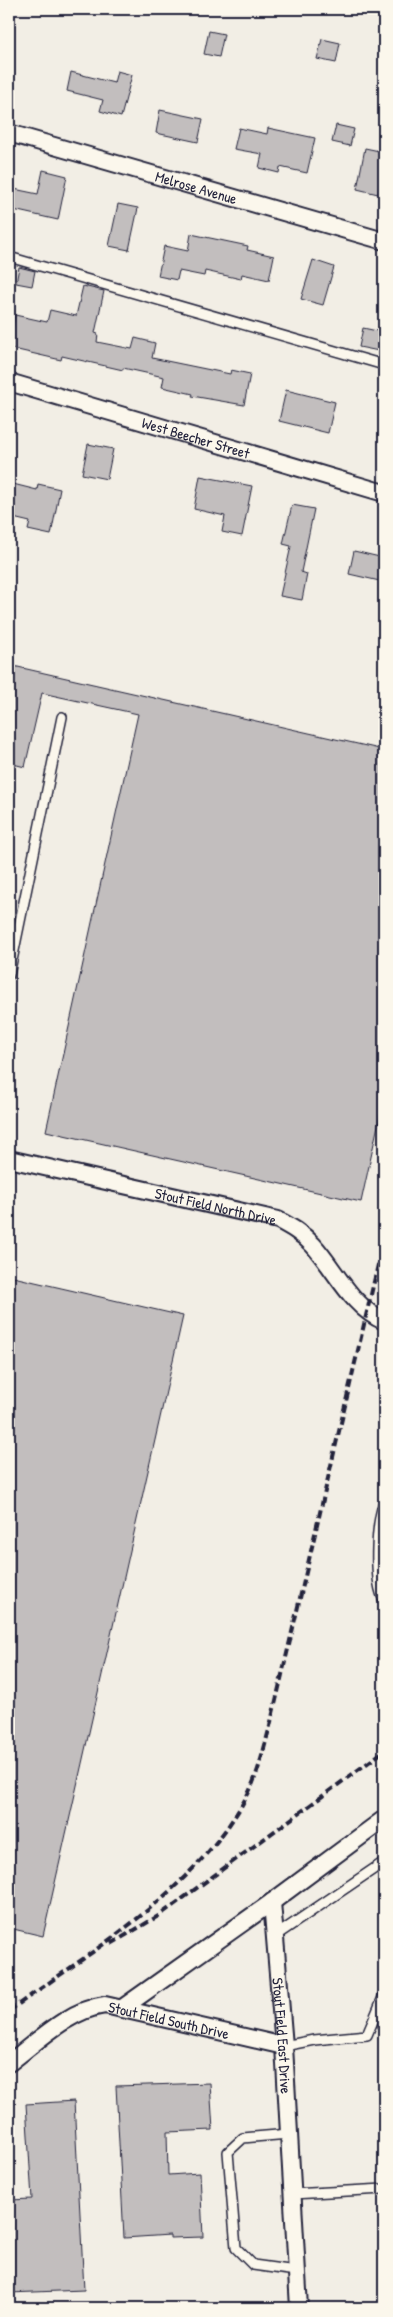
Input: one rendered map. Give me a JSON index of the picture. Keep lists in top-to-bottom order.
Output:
{
  "streets": {
    "street": [
      "Melrose Avenue",
      "West Beecher Street",
      "Stout Field North Drive",
      "Stout Field South Drive",
      "Stout Field East Drive"
    ]
  },
  "crossings": [
    ["Stout Field South Drive", "Stout Field East Drive"]
  ]
}
